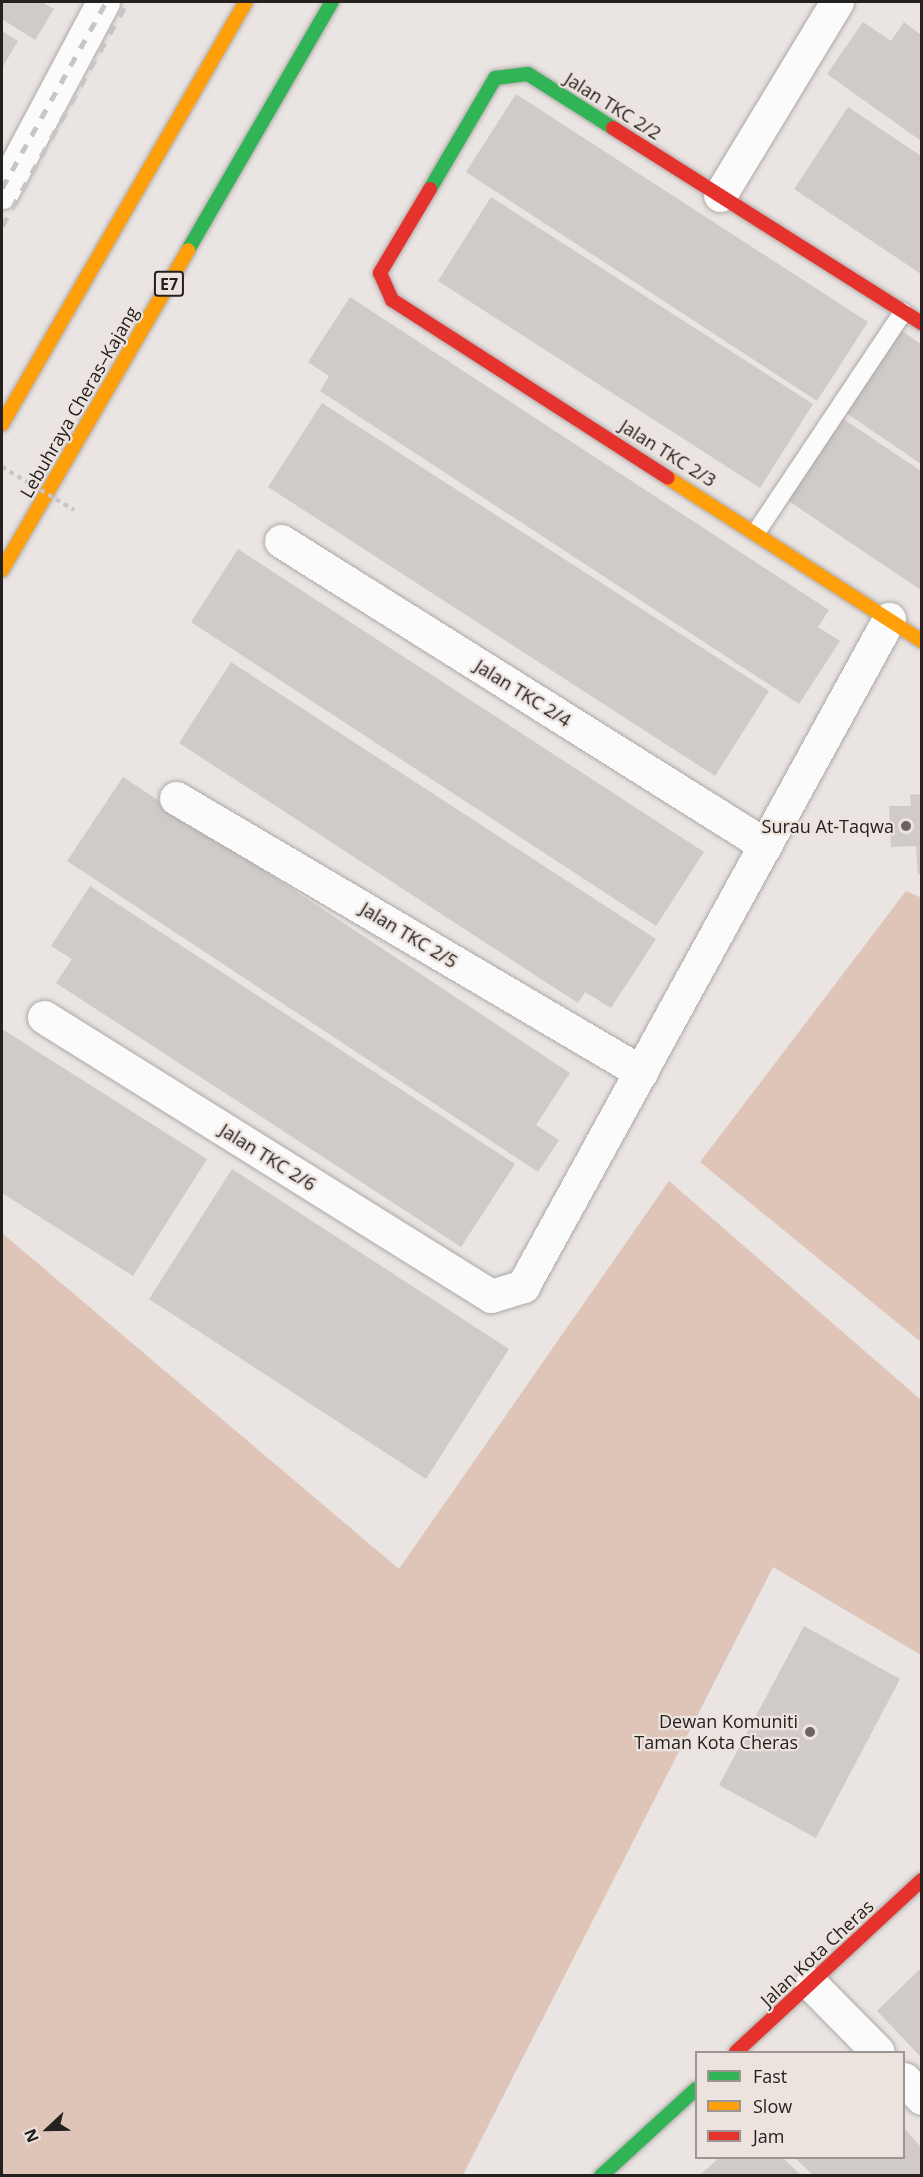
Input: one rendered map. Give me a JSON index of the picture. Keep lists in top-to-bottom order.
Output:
{
  "streets": {
    "main road": [
      "Jalan TKC 2/2",
      "E7",
      "Lebuhraya Cheras–Kajang",
      "Jalan TKC 2/3",
      "Jalan Kota Cheras"
    ],
    "street": ["Jalan TKC 2/4", "Jalan TKC 2/5", "Jalan TKC 2/6"]
  },
  "crossings": [
    ["Jalan TKC 2/2", "Jalan TKC 2/3"],
    ["Jalan TKC 2/5", "Jalan TKC 2/6"]
  ],
  "places": ["Surau At-Taqwa", "Dewan Komuniti Taman Kota Cheras"],
  "legend": ["Fast", "Slow", "Jam"],
  "north": "left"
}
